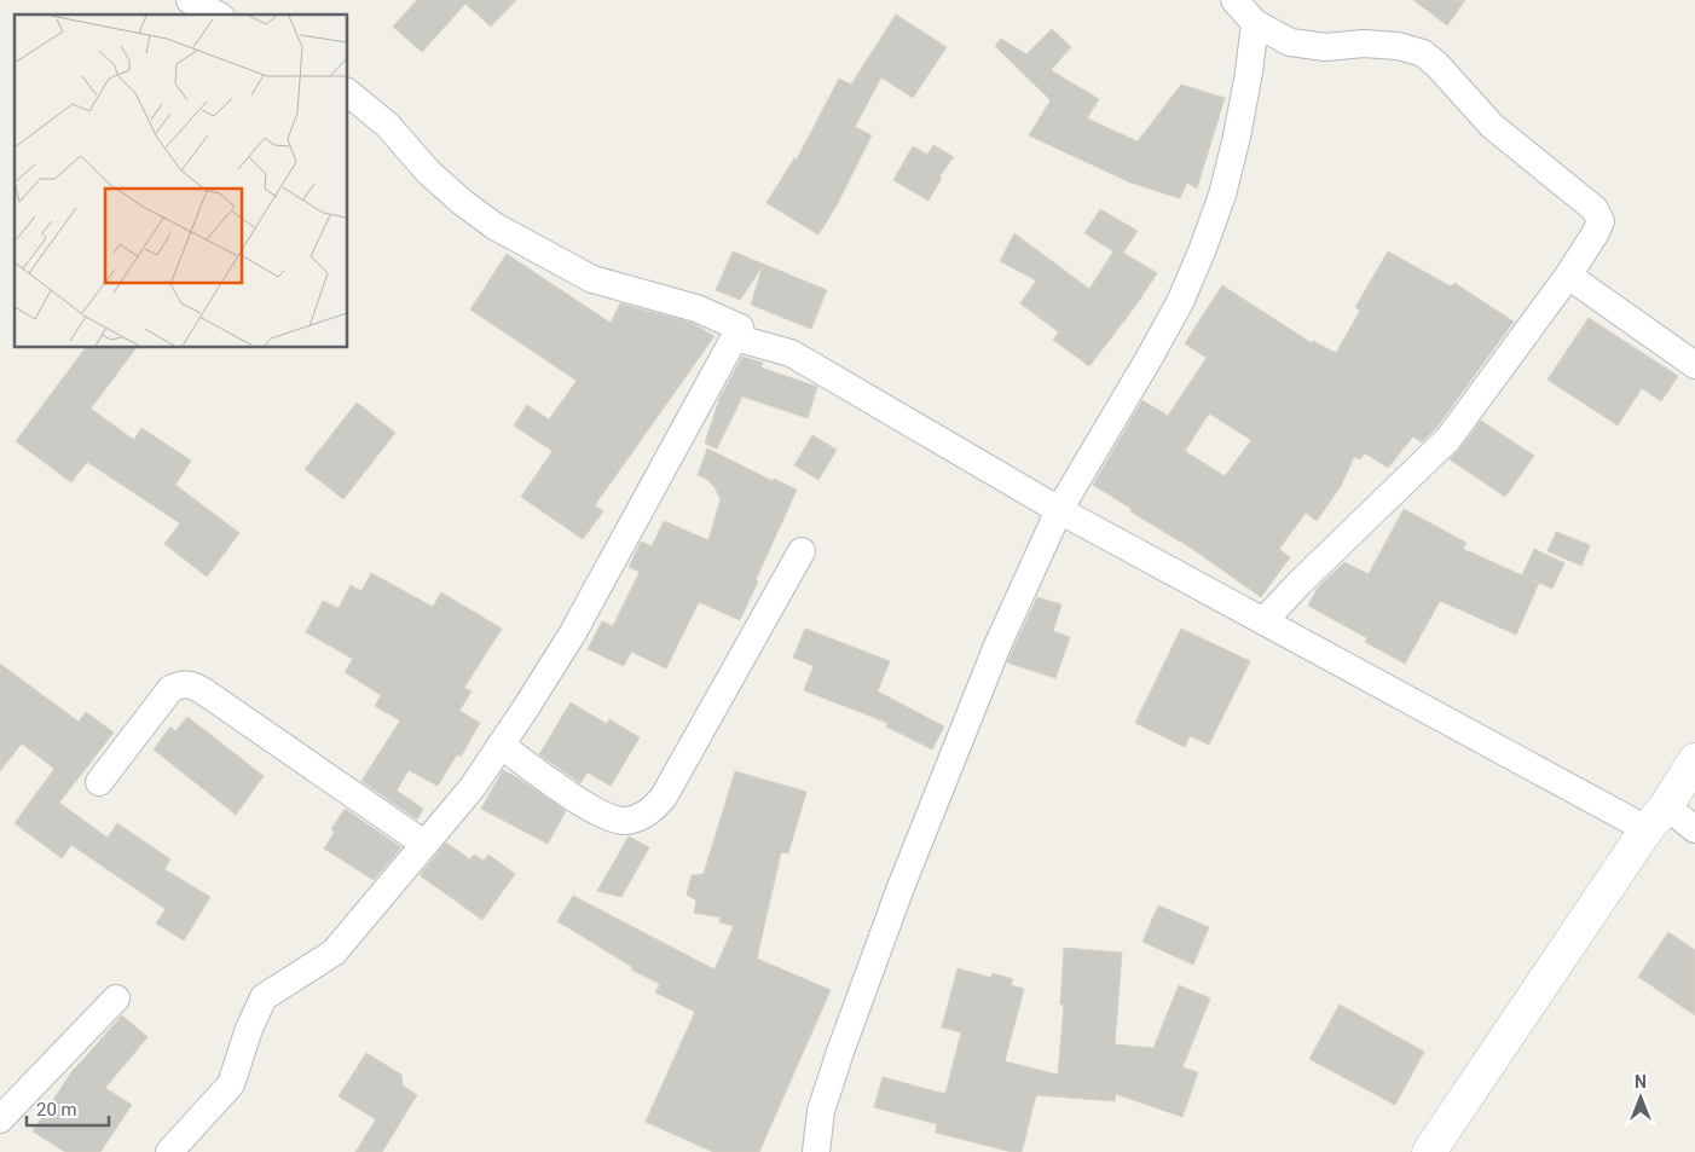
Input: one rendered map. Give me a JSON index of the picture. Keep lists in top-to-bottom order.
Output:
{
  "scale_bar": "20 m",
  "north": "top"
}
